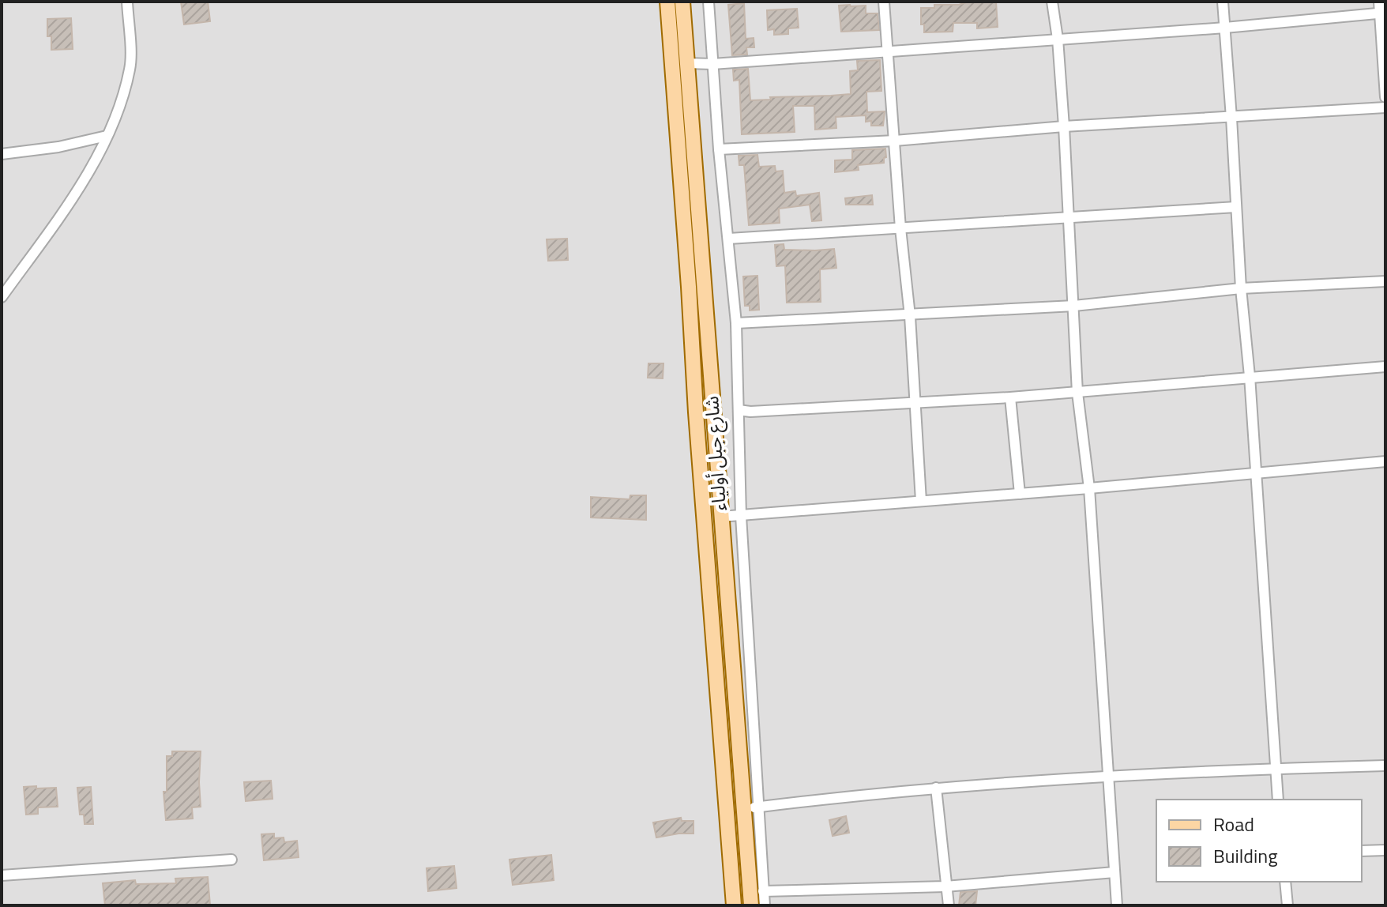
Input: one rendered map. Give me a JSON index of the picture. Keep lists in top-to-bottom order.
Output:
{
  "streets": {
    "main road": ["شارع جبل أولياء"]
  },
  "legend": ["Road", "Building"]
}
